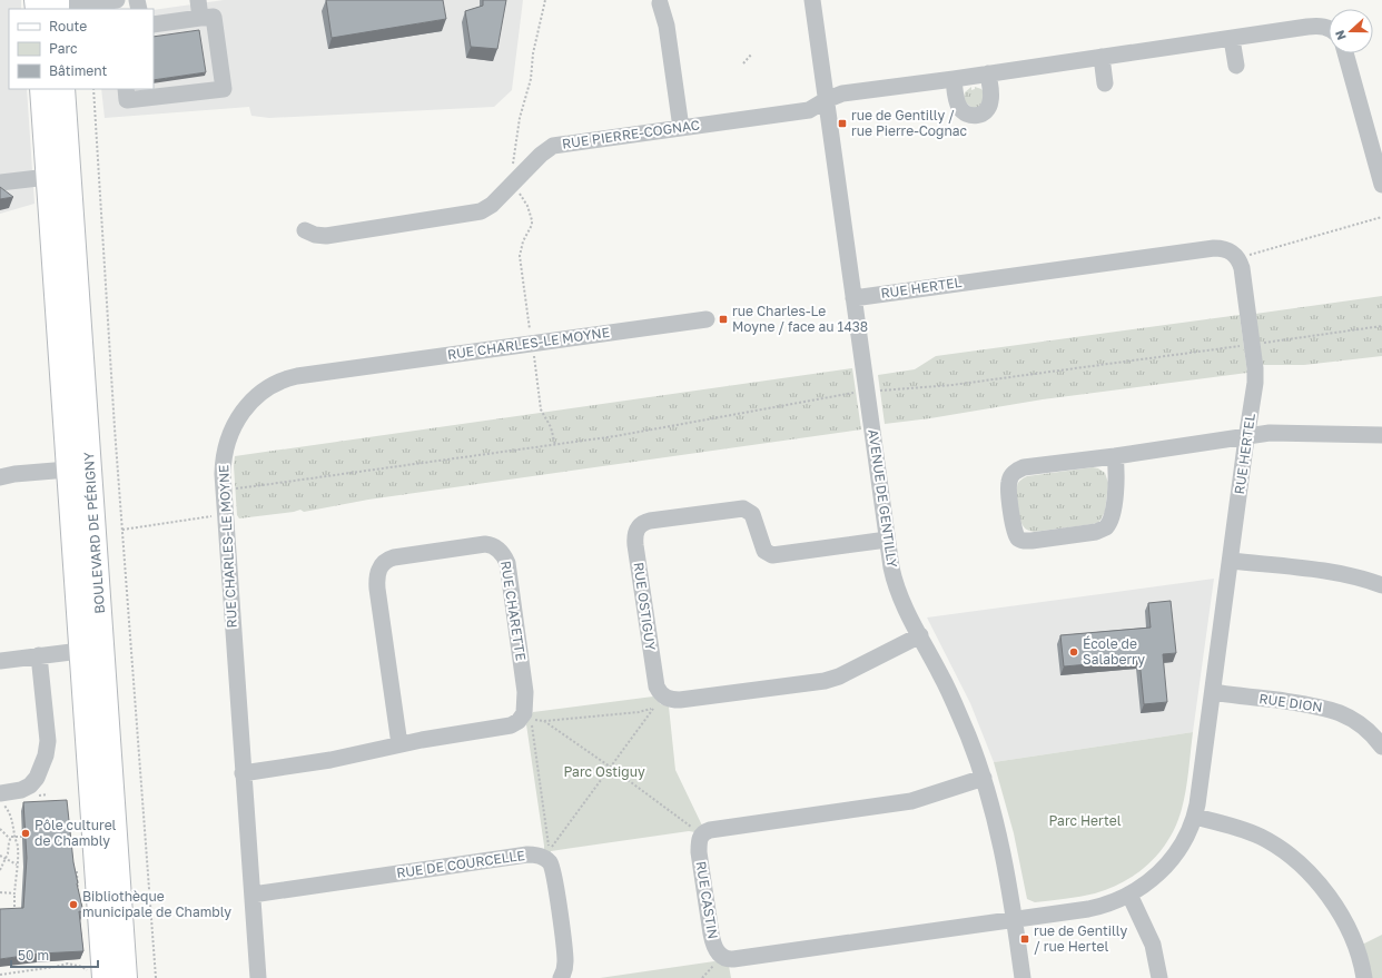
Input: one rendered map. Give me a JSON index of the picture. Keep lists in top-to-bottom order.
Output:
{
  "streets": {
    "main road": ["BOULEVARD DE PÉRIGNY"],
    "street": [
      "RUE PIERRE-COGNAC",
      "RUE HERTEL",
      "RUE CHARLES-LE MOYNE",
      "AVENUE DE GENTILLY",
      "RUE OSTIGUY",
      "RUE CHARETTE",
      "RUE DION",
      "RUE DE COURCELLE",
      "RUE CASTIN"
    ]
  },
  "crossings": [
    ["RUE PIERRE-COGNAC", "AVENUE DE GENTILLY"],
    ["RUE HERTEL", "AVENUE DE GENTILLY"],
    ["RUE HERTEL", "RUE DION"],
    ["RUE HERTEL", "RUE CASTIN"],
    ["RUE CHARLES-LE MOYNE", "RUE CHARETTE"],
    ["RUE CHARLES-LE MOYNE", "RUE DE COURCELLE"],
    ["AVENUE DE GENTILLY", "RUE OSTIGUY"],
    ["AVENUE DE GENTILLY", "RUE CASTIN"]
  ],
  "parks": ["Parc Ostiguy", "Parc Hertel"],
  "places": {
    "transit": ["rue de Gentilly / rue Pierre-Cognac", "rue Charles-Le Moyne / face au 1438", "rue de Gentilly / rue Hertel"],
    "other": ["École de Salaberry", "Pôle culturel de Chambly", "Bibliothèque municipale de Chambly"]
  },
  "legend": ["Route", "Parc", "Bâtiment"],
  "scale_bar": "50 m",
  "north": "left"
}
